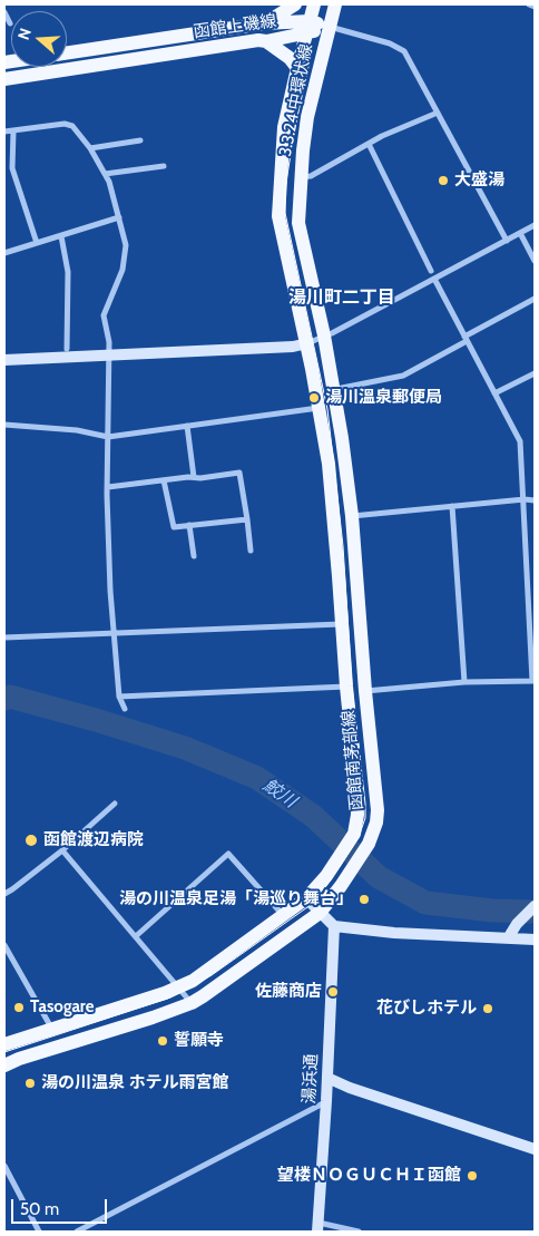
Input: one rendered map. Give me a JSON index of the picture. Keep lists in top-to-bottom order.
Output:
{
  "streets": {
    "main road": ["函館上磯線", "3.3.24 中環状線", "函館南茅部線"],
    "street": ["湯浜通"]
  },
  "crossings": [
    ["函館上磯線", "3.3.24 中環状線"],
    ["3.3.24 中環状線", "函館南茅部線"]
  ],
  "districts": ["湯川町二丁目"],
  "water": ["鮫川"],
  "places": [
    "大盛湯",
    "湯川溫泉郵便局",
    "函館渡辺病院",
    "湯の川温泉足湯「湯巡り舞台」",
    "佐藤商店",
    "Tasogare",
    "花びしホテル",
    "誓願寺",
    "湯の川温泉 ホテル雨宮館",
    "望楼ＮＯＧＵＣＨＩ函館"
  ],
  "scale_bar": "50 m",
  "north": "left"
}
